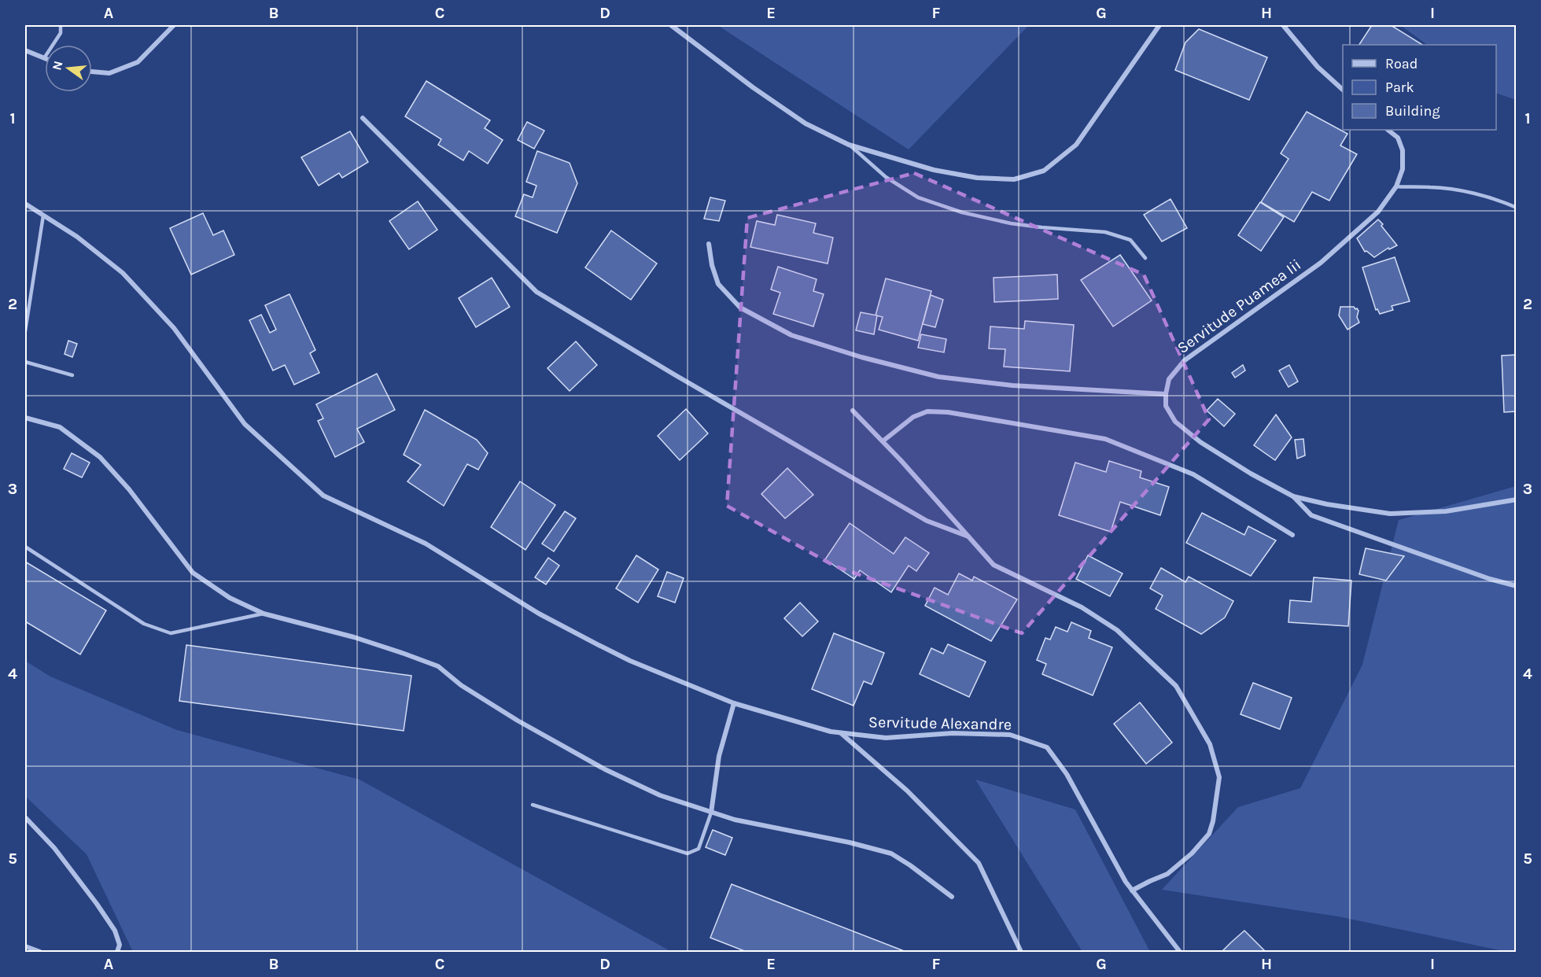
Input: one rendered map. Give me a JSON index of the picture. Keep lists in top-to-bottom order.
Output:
{
  "streets": {
    "street": ["Servitude Puamea Iii", "Servitude Alexandre"]
  },
  "legend": ["Road", "Park", "Building"],
  "north": "left",
  "grid": {
    "columns": [
      "A",
      "B",
      "C",
      "D",
      "E",
      "F",
      "G",
      "H",
      "I"
    ],
    "rows": [
      "1",
      "2",
      "3",
      "4",
      "5"
    ]
  }
}
